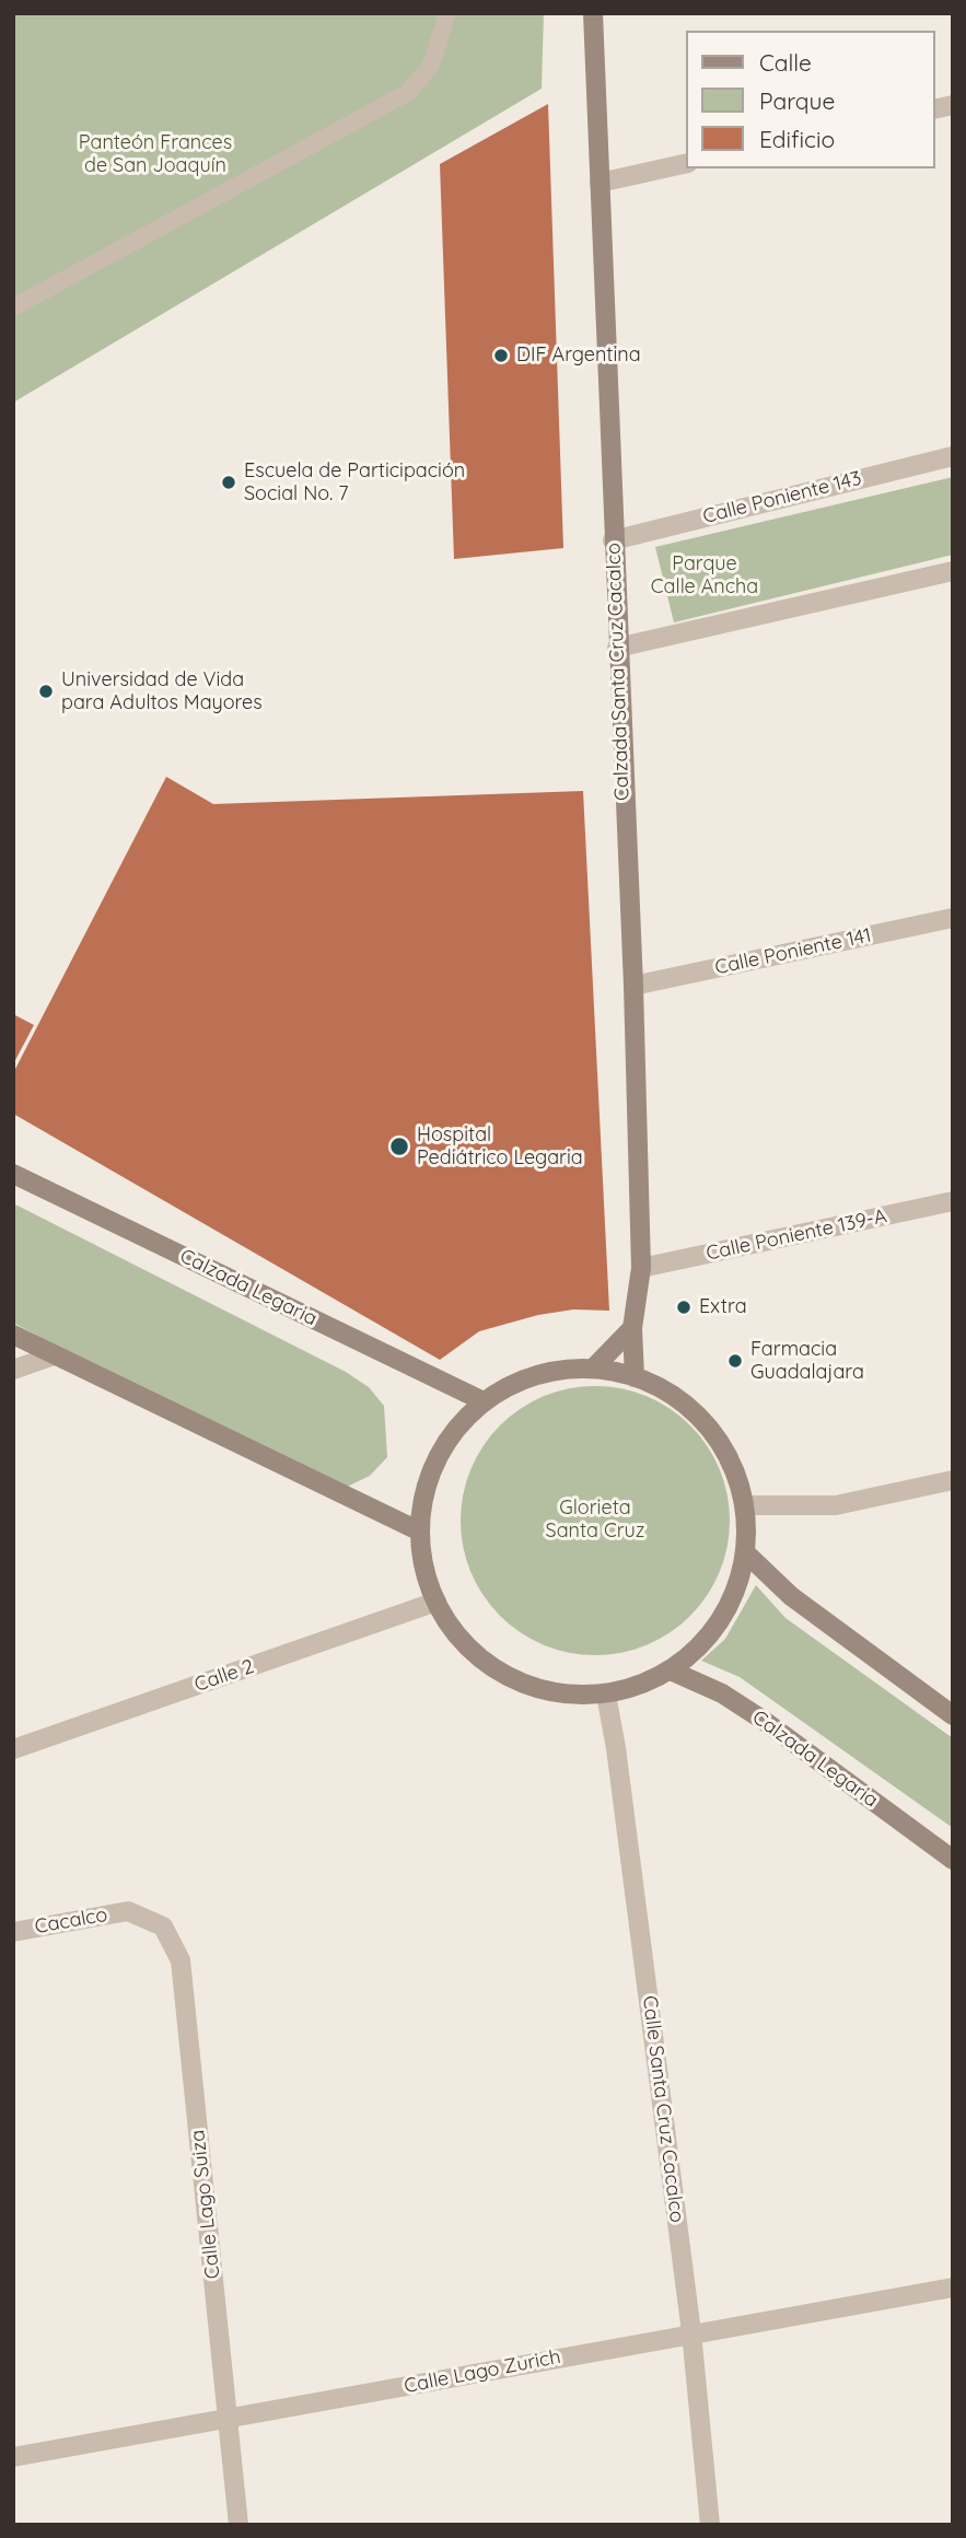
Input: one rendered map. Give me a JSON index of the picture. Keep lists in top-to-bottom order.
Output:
{
  "streets": {
    "main road": ["Calzada Santa Cruz Cacalco", "Calzada Legaria"],
    "street": [
      "Calle Poniente 143",
      "Calle Poniente 141",
      "Calle Poniente 139-A",
      "Calle 2",
      "Cacalco",
      "Calle Santa Cruz Cacalco",
      "Calle Lago Suiza",
      "Calle Lago Zurich"
    ]
  },
  "crossings": [
    ["Calle Poniente 143", "Calzada Santa Cruz Cacalco"],
    ["Calzada Santa Cruz Cacalco", "Calle Poniente 141"],
    ["Calzada Santa Cruz Cacalco", "Calle Poniente 139-A"],
    ["Cacalco", "Calle Lago Suiza"],
    ["Calle Santa Cruz Cacalco", "Calle Lago Zurich"],
    ["Calle Lago Suiza", "Calle Lago Zurich"]
  ],
  "parks": ["Panteón Frances de San Joaquín", "Parque Calle Ancha", "Glorieta Santa Cruz"],
  "places": [
    "DIF Argentina",
    "Escuela de Participación Social No. 7",
    "Universidad de Vida para Adultos Mayores",
    "Hospital Pediátrico Legaria",
    "Extra",
    "Farmacia Guadalajara"
  ],
  "legend": ["Calle", "Parque", "Edificio"]
}
